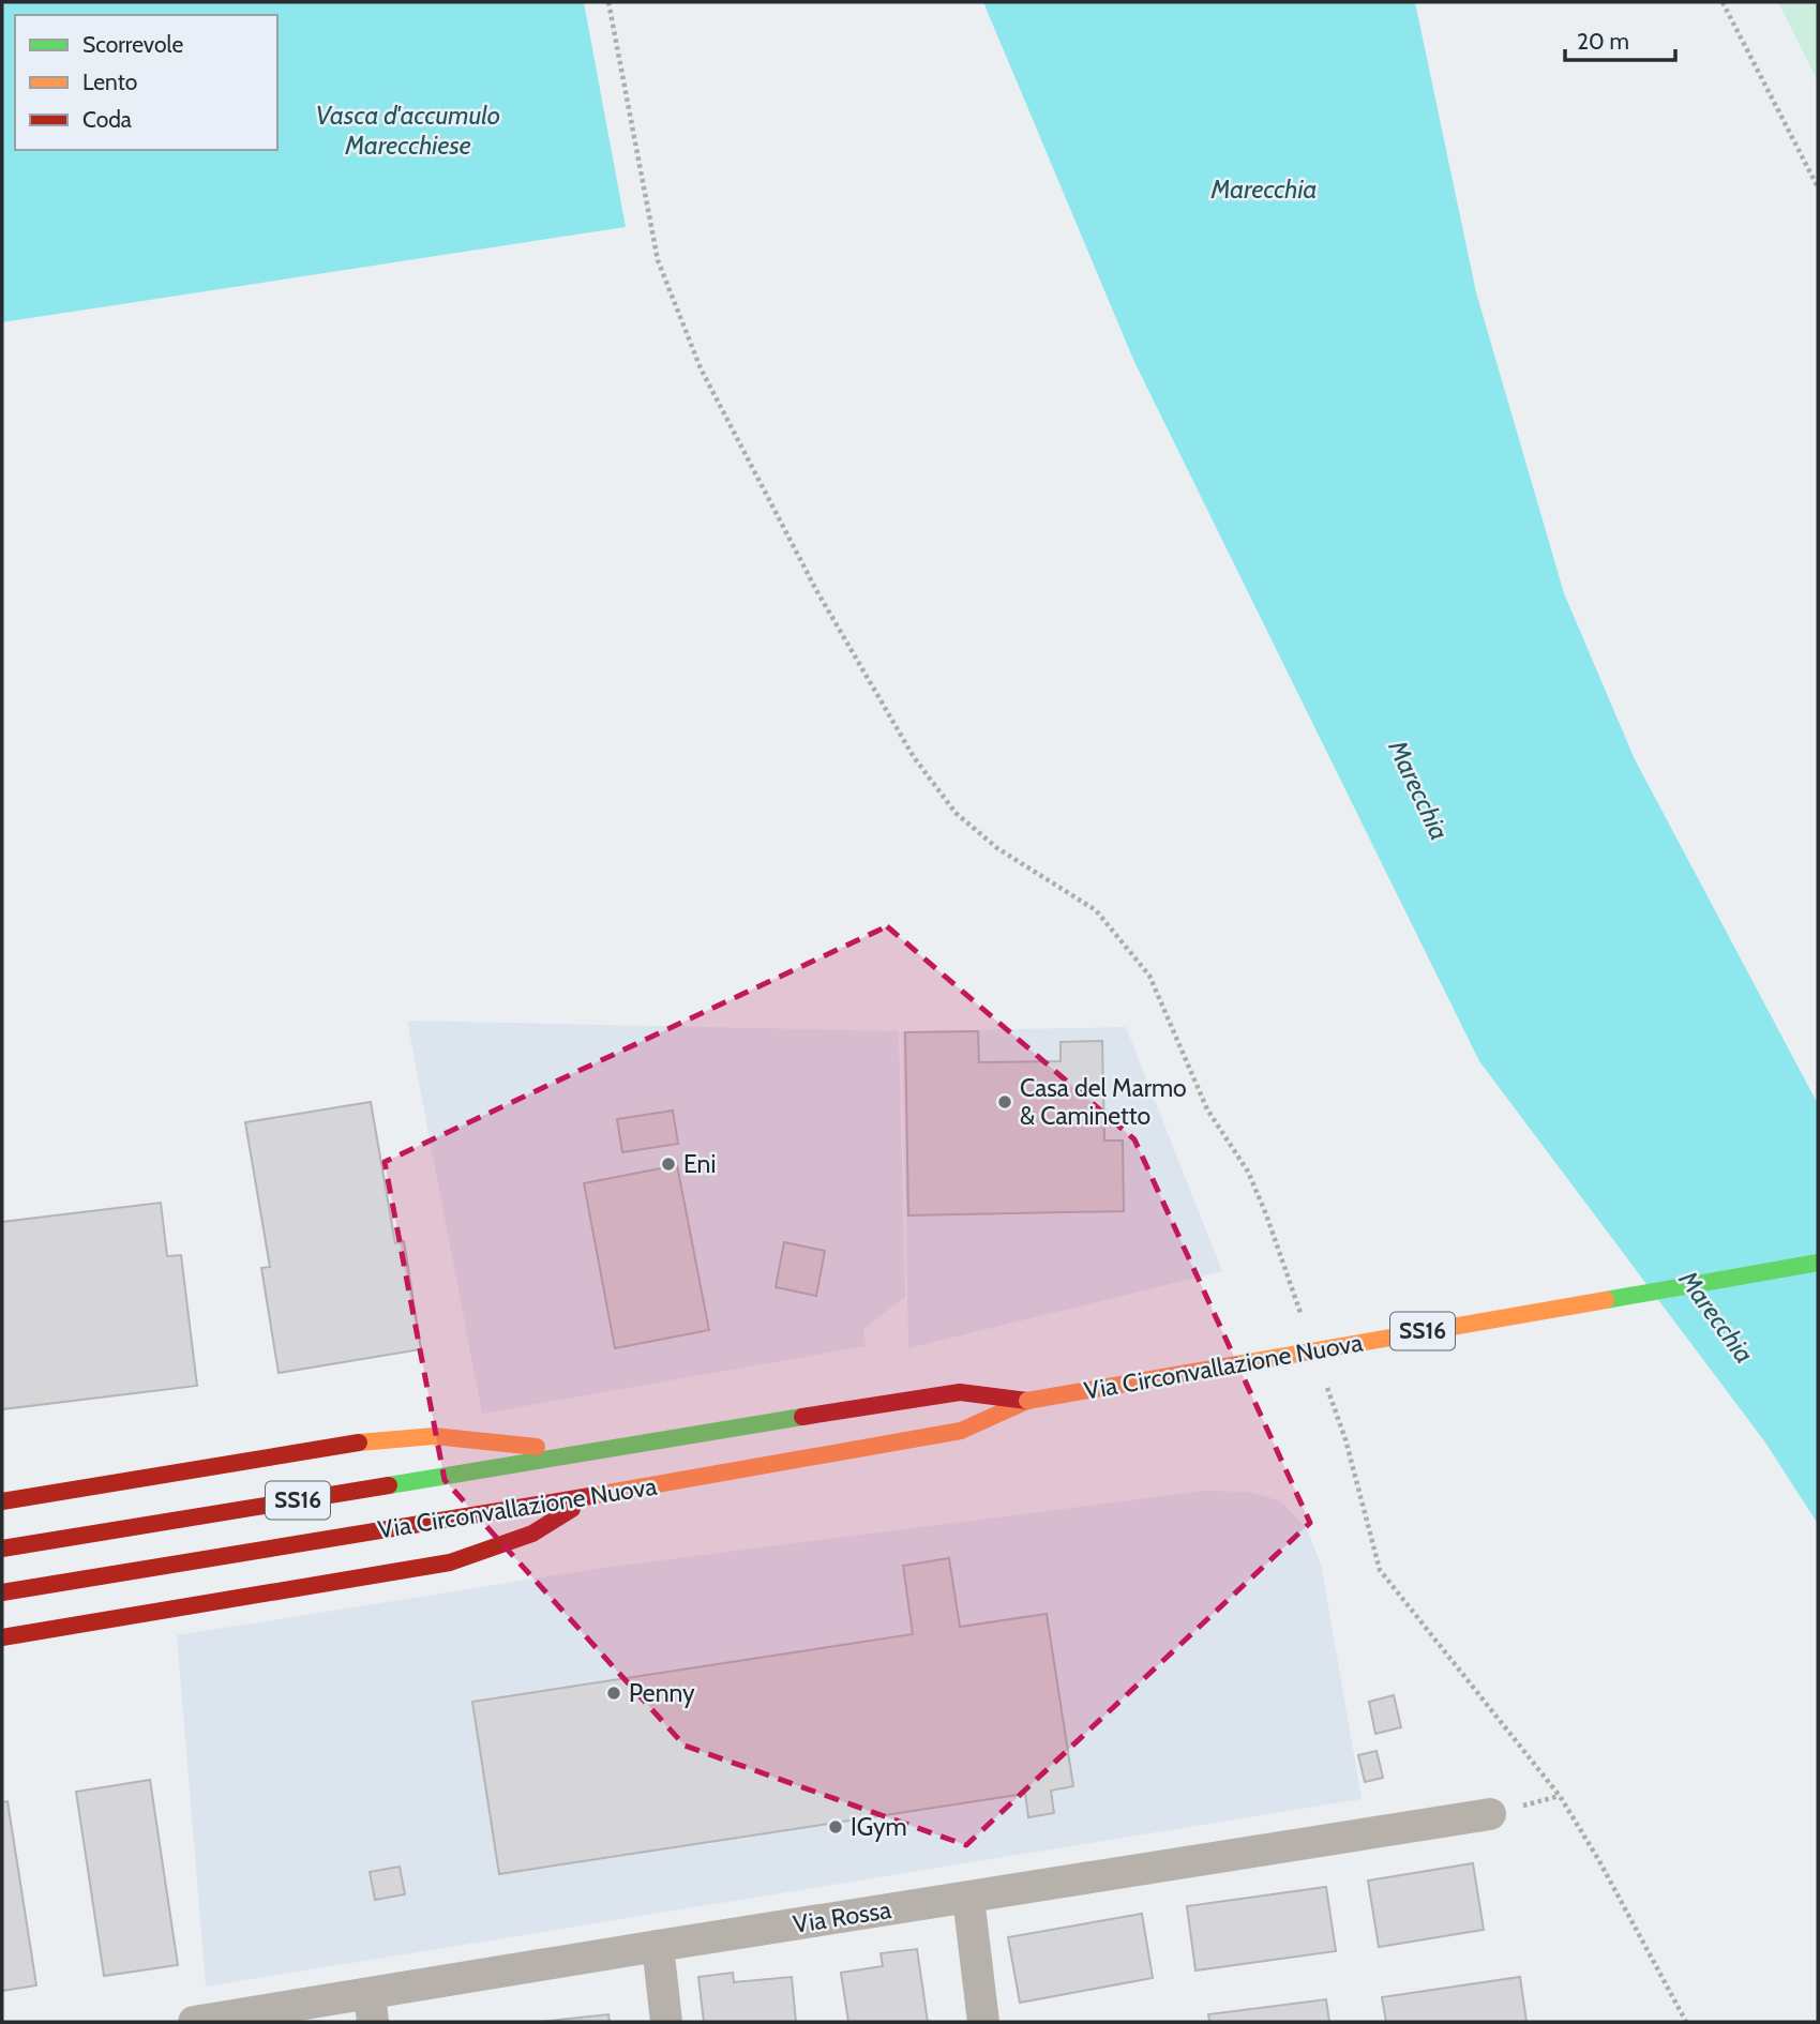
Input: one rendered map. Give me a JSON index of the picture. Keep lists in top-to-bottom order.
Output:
{
  "streets": {
    "main road": ["SS16", "Via Circonvallazione Nuova"],
    "street": ["Via Rossa"]
  },
  "water": ["Vasca d'accumulo Marecchiese", "Marecchia"],
  "places": [
    "Casa del Marmo & Caminetto",
    "Eni",
    "Penny",
    "IGym"
  ],
  "legend": ["Scorrevole", "Lento", "Coda"],
  "scale_bar": "20 m"
}
